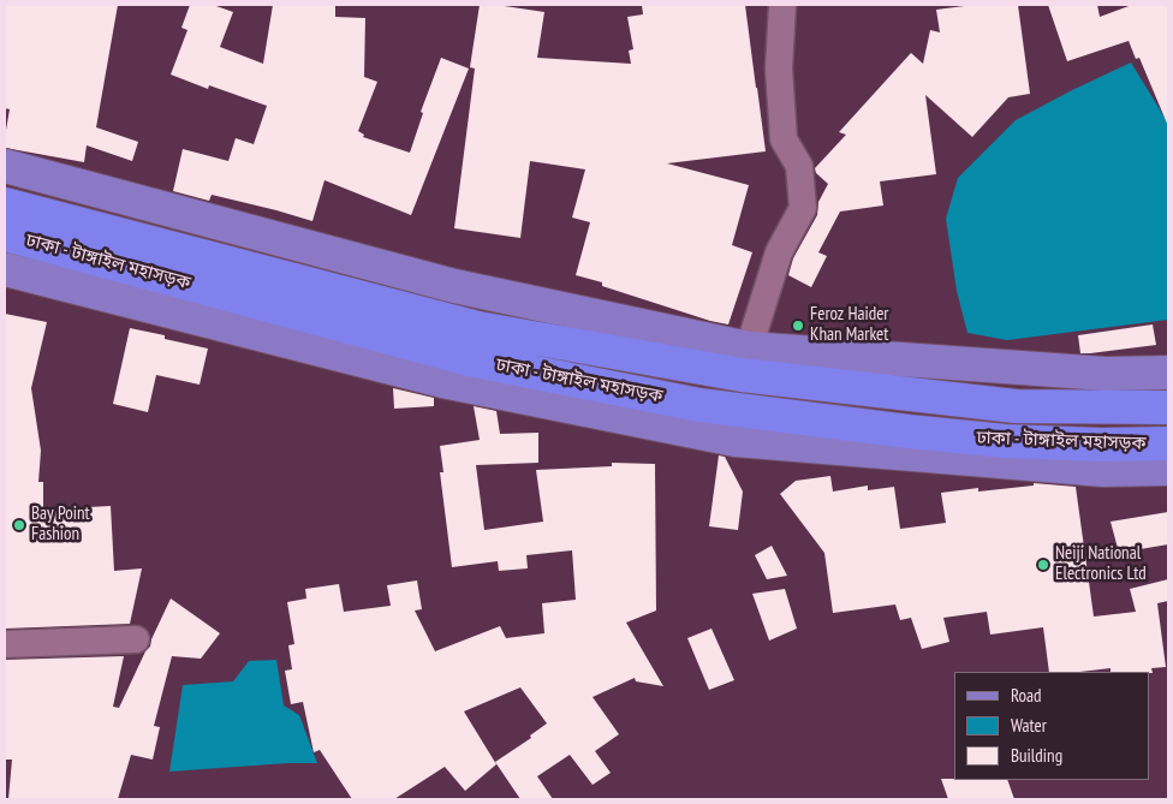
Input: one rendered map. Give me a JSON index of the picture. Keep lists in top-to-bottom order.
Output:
{
  "streets": {
    "highway": ["ঢাকা - টাঙ্গাইল মহাসড়ক"]
  },
  "places": ["Feroz Haider Khan Market", "Bay Point Fashion", "Neiji National Electronics Ltd"],
  "legend": ["Road", "Water", "Building"]
}
